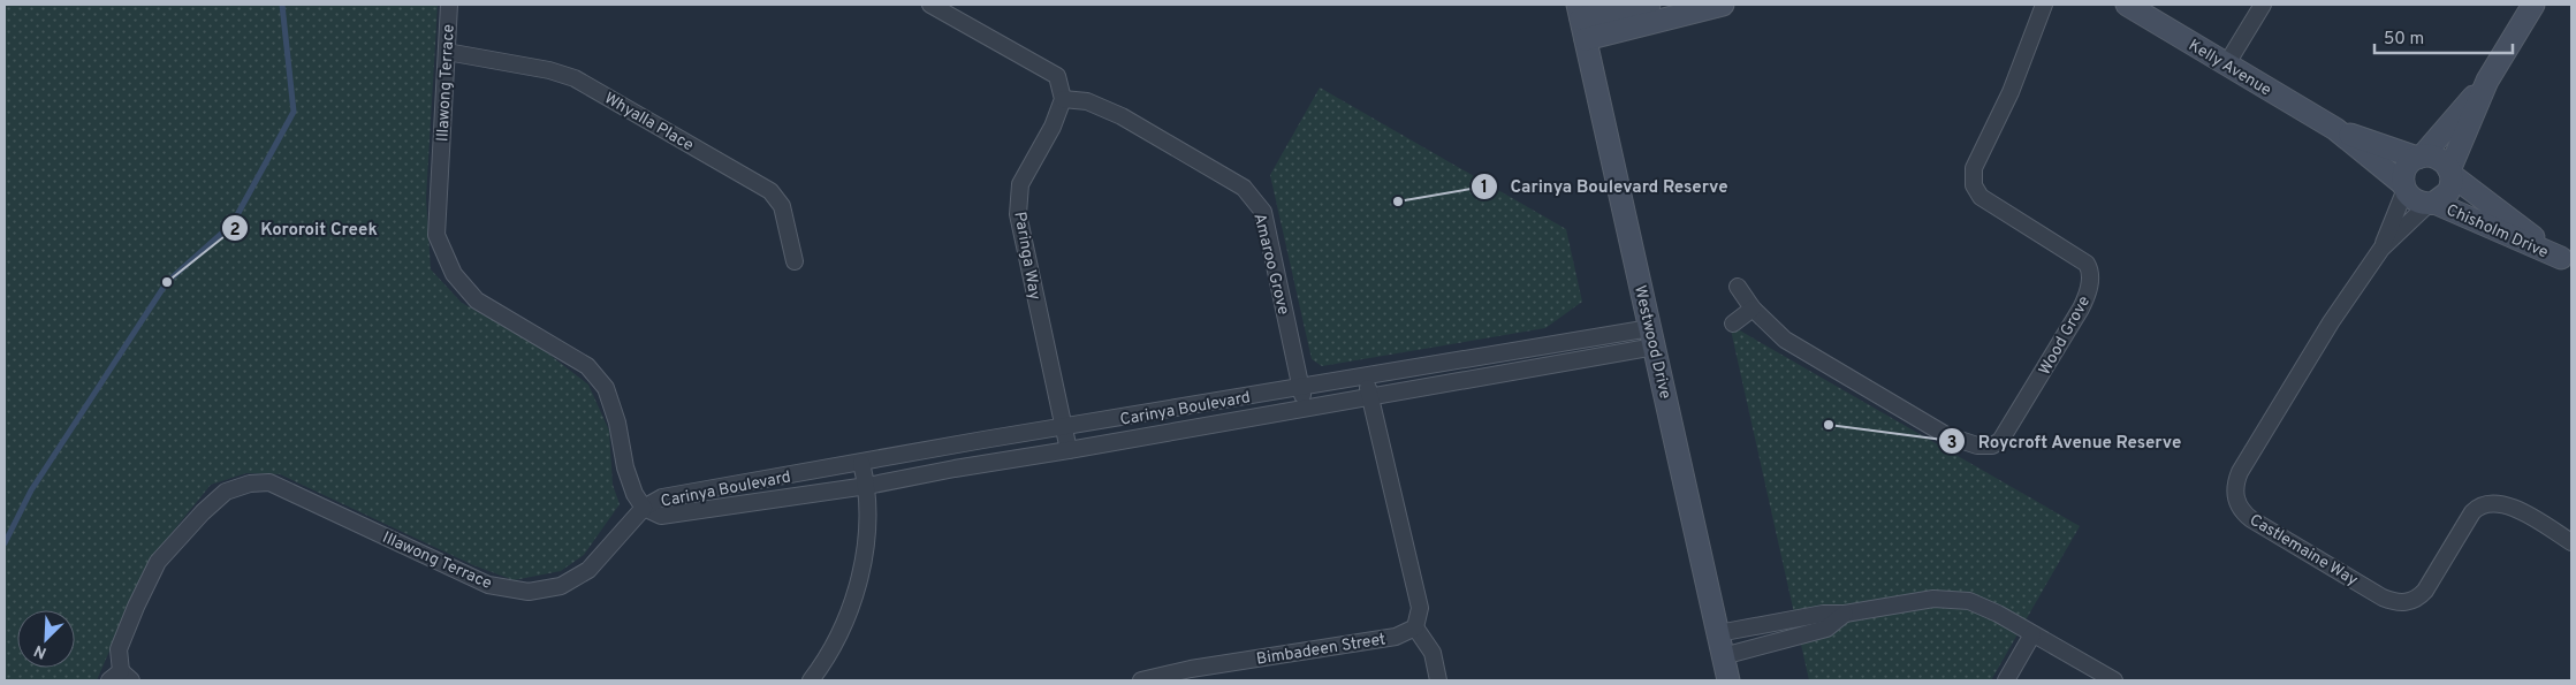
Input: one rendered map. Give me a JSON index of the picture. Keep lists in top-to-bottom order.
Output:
{
  "streets": {
    "street": [
      "Kelly Avenue",
      "Illawong Terrace",
      "Whyalla Place",
      "Chisholm Drive",
      "Paringa Way",
      "Amaroo Grove",
      "Wood Grove",
      "Westwood Drive",
      "Carinya Boulevard",
      "Castlemaine Way",
      "Bimbadeen Street"
    ]
  },
  "crossings": [
    ["Kelly Avenue", "Chisholm Drive"],
    ["Kelly Avenue", "Castlemaine Way"],
    ["Illawong Terrace", "Whyalla Place"],
    ["Illawong Terrace", "Carinya Boulevard"],
    ["Chisholm Drive", "Castlemaine Way"],
    ["Paringa Way", "Amaroo Grove"],
    ["Paringa Way", "Carinya Boulevard"],
    ["Amaroo Grove", "Carinya Boulevard"],
    ["Westwood Drive", "Carinya Boulevard"]
  ],
  "places": ["Carinya Boulevard Reserve", "Kororoit Creek", "Roycroft Avenue Reserve"],
  "scale_bar": "50 m",
  "north": "bottom left"
}
